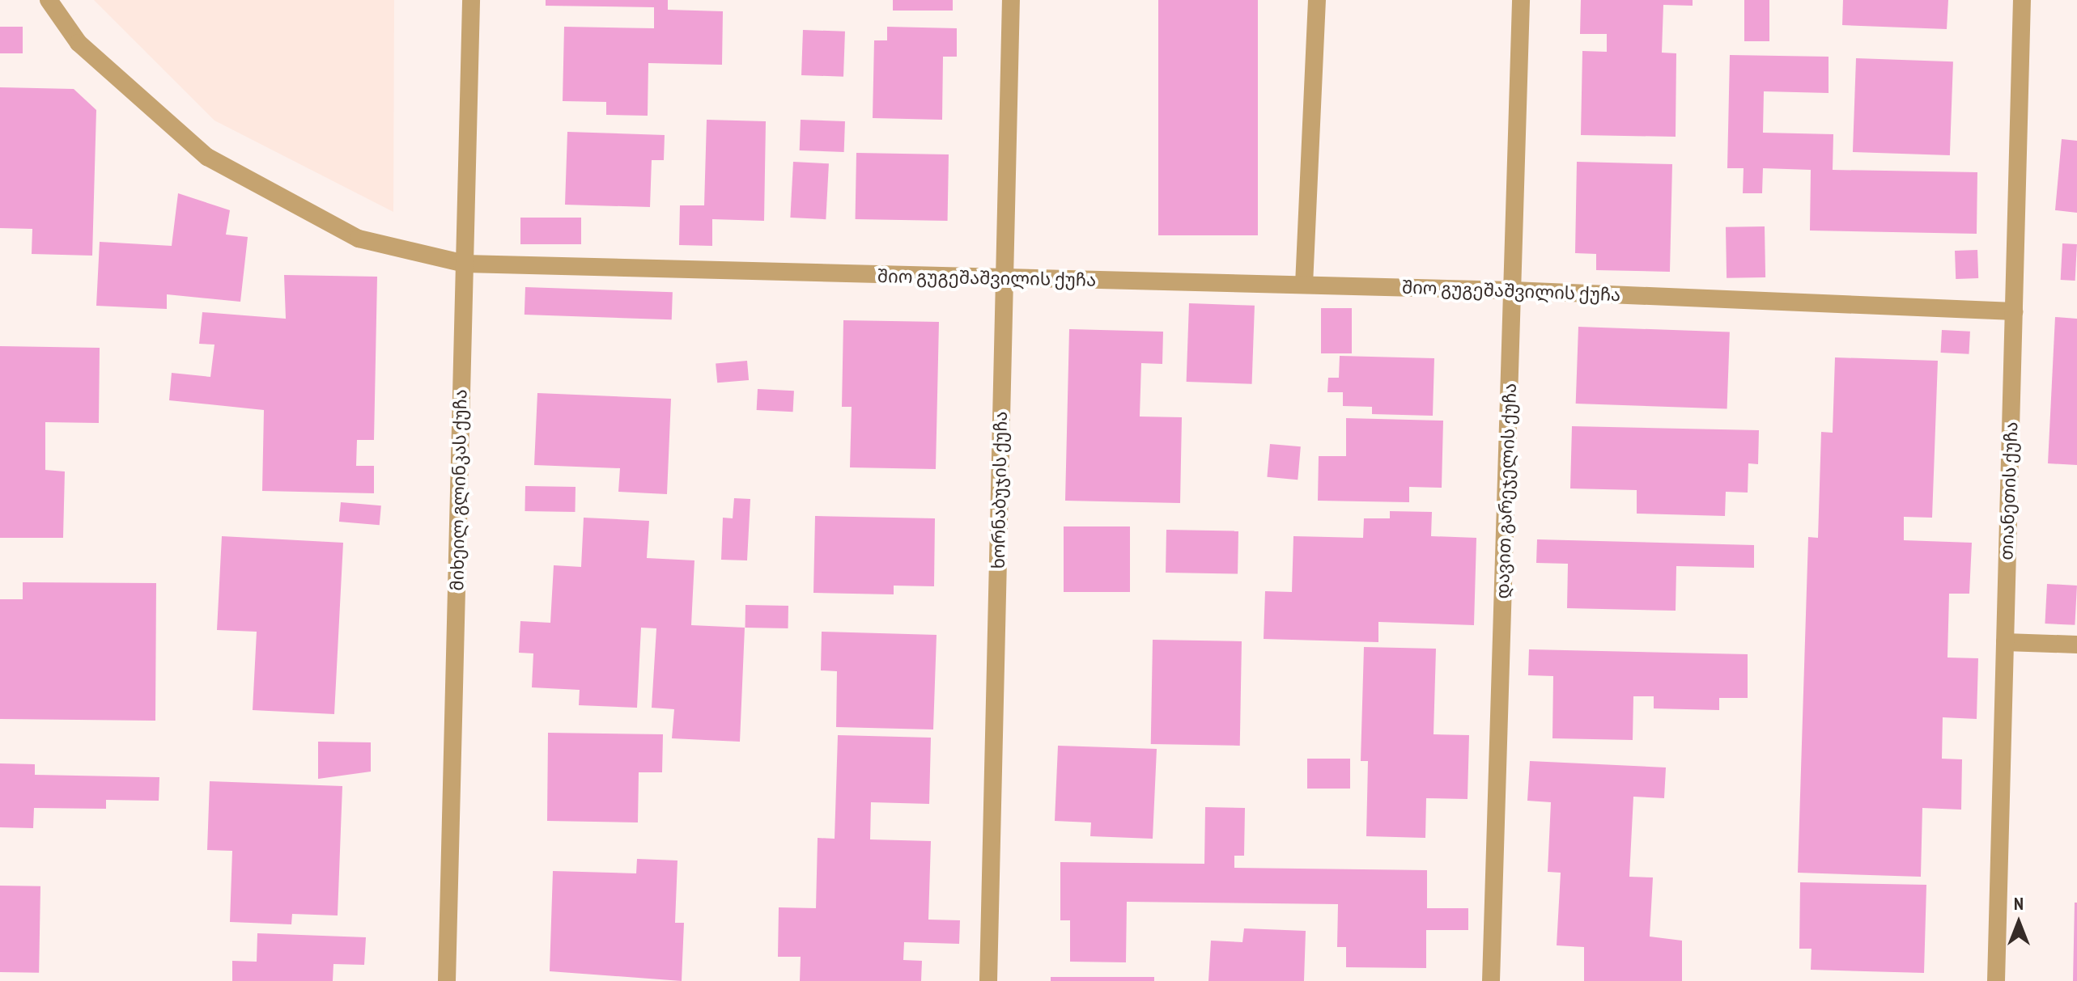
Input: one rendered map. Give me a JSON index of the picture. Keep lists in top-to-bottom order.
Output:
{
  "streets": {
    "street": [
      "შიო გუგეშაშვილის ქუჩა",
      "მიხეილ გლინკას ქუჩა",
      "ხორნაბუჯის ქუჩა",
      "დავით გარეჯელის ქუჩა",
      "თიანეთის ქუჩა"
    ]
  },
  "crossings": [
    ["შიო გუგეშაშვილის ქუჩა", "მიხეილ გლინკას ქუჩა"],
    ["შიო გუგეშაშვილის ქუჩა", "ხორნაბუჯის ქუჩა"],
    ["შიო გუგეშაშვილის ქუჩა", "დავით გარეჯელის ქუჩა"],
    ["შიო გუგეშაშვილის ქუჩა", "თიანეთის ქუჩა"]
  ],
  "north": "top"
}
